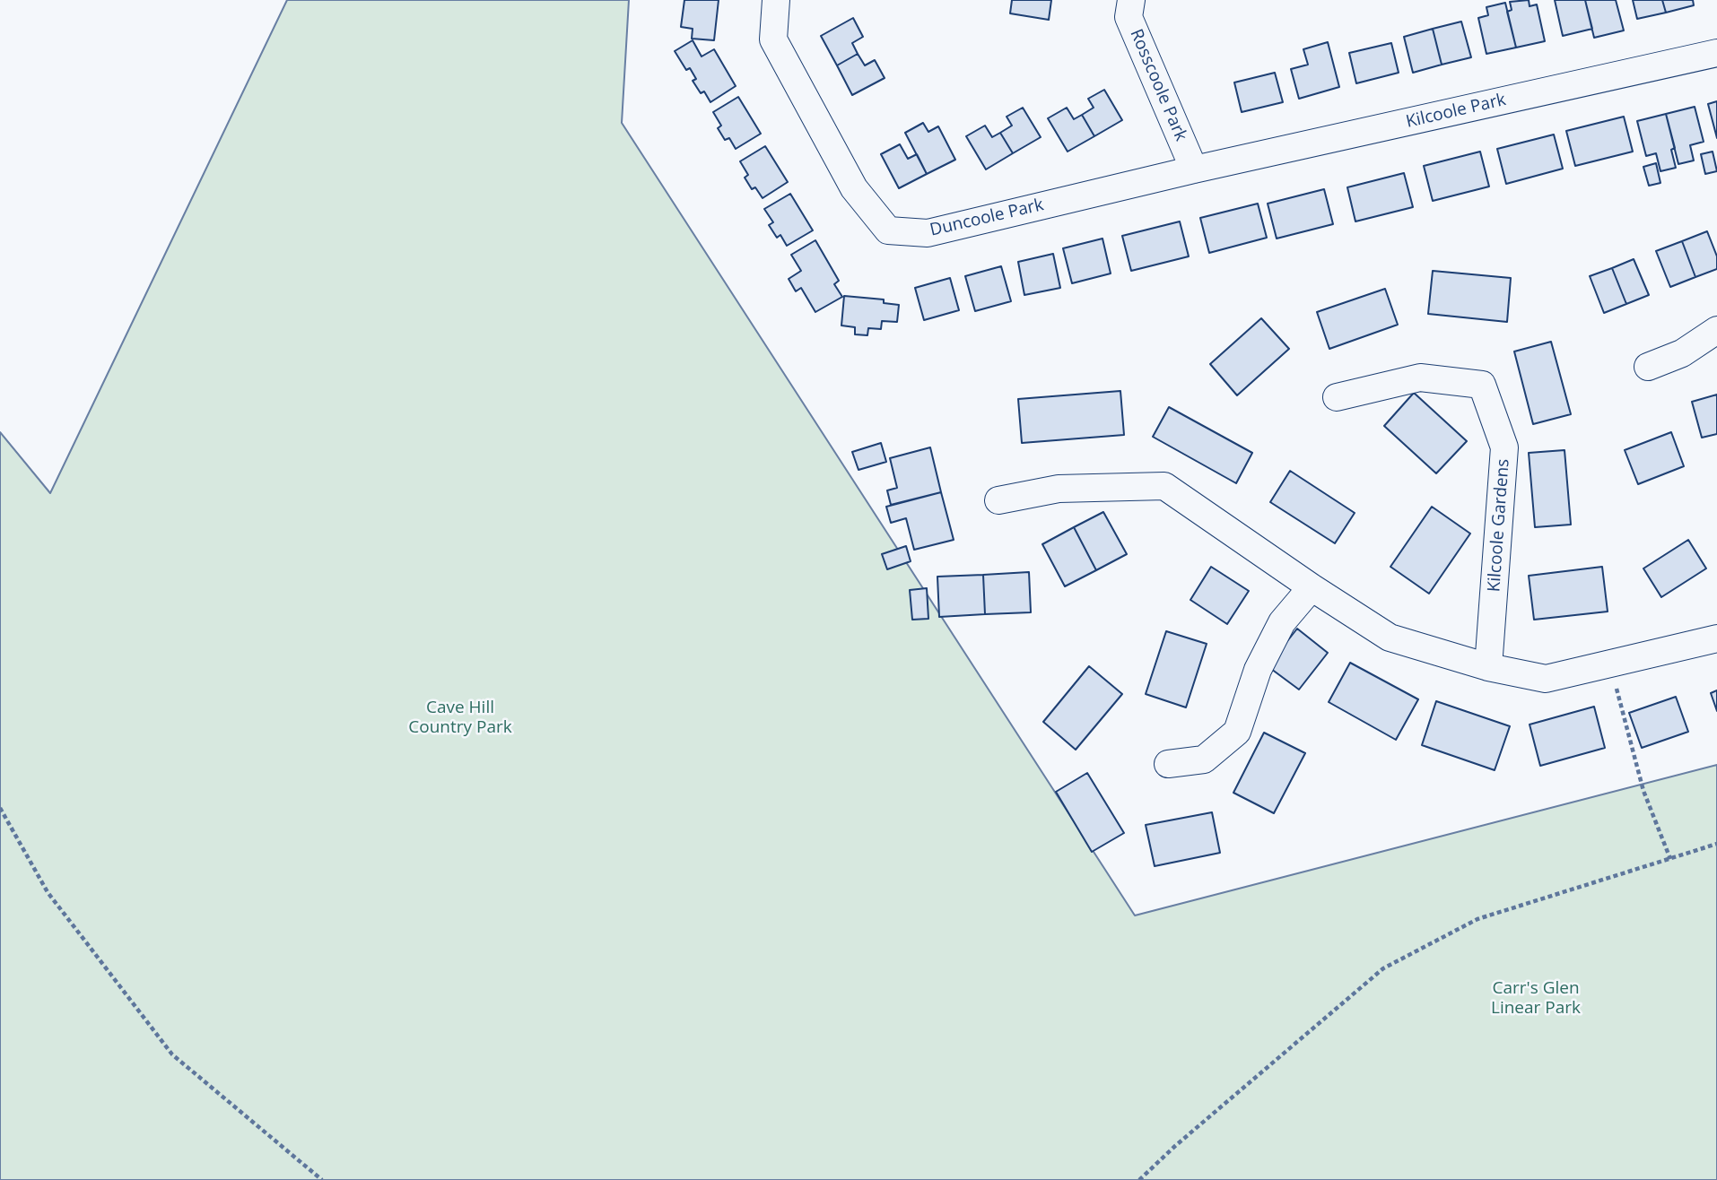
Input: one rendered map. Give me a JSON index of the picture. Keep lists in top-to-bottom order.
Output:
{
  "streets": {
    "street": [
      "Rosscoole Park",
      "Kilcoole Park",
      "Duncoole Park",
      "Kilcoole Gardens"
    ]
  },
  "crossings": [
    ["Rosscoole Park", "Kilcoole Park"],
    ["Rosscoole Park", "Duncoole Park"],
    ["Kilcoole Park", "Duncoole Park"]
  ],
  "parks": ["Cave Hill Country Park", "Carr's Glen Linear Park"]
}
